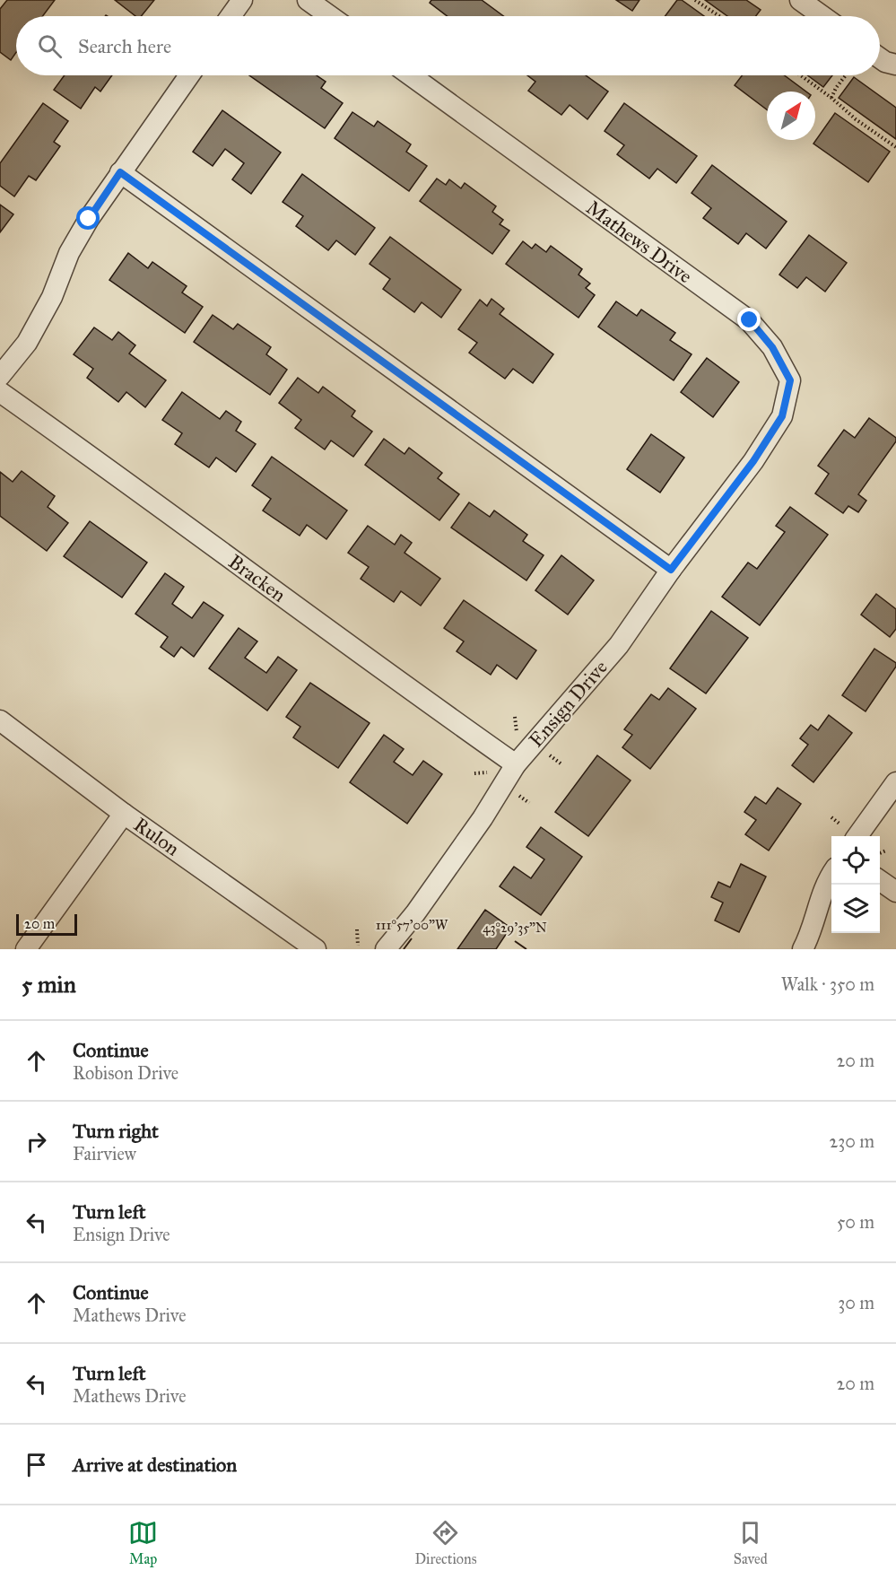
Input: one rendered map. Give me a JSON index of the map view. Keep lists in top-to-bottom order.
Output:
{
  "streets": {
    "street": [
      "Mathews Drive",
      "Bracken",
      "Ensign Drive",
      "Rulon"
    ]
  },
  "crossings": [
    ["Mathews Drive", "Ensign Drive"],
    ["Bracken", "Ensign Drive"]
  ],
  "scale_bar": "20 m",
  "north": "top right",
  "page": {
    "search": "Search here",
    "scale": "20 m",
    "heading": ["5 min", "Walk · 350 m"],
    "list": [
      ["Continue", "Robison Drive", "20 m"],
      ["Turn right", "Fairview", "230 m"],
      ["Turn left", "Ensign Drive", "50 m"],
      ["Continue", "Mathews Drive", "30 m"],
      ["Turn left", "Mathews Drive", "20 m"],
      "Arrive at destination"
    ],
    "nav": ["Map", "Directions", "Saved"]
  },
  "coordinates": ["111°57'00\"W", "43°29'35\"N"]
}
